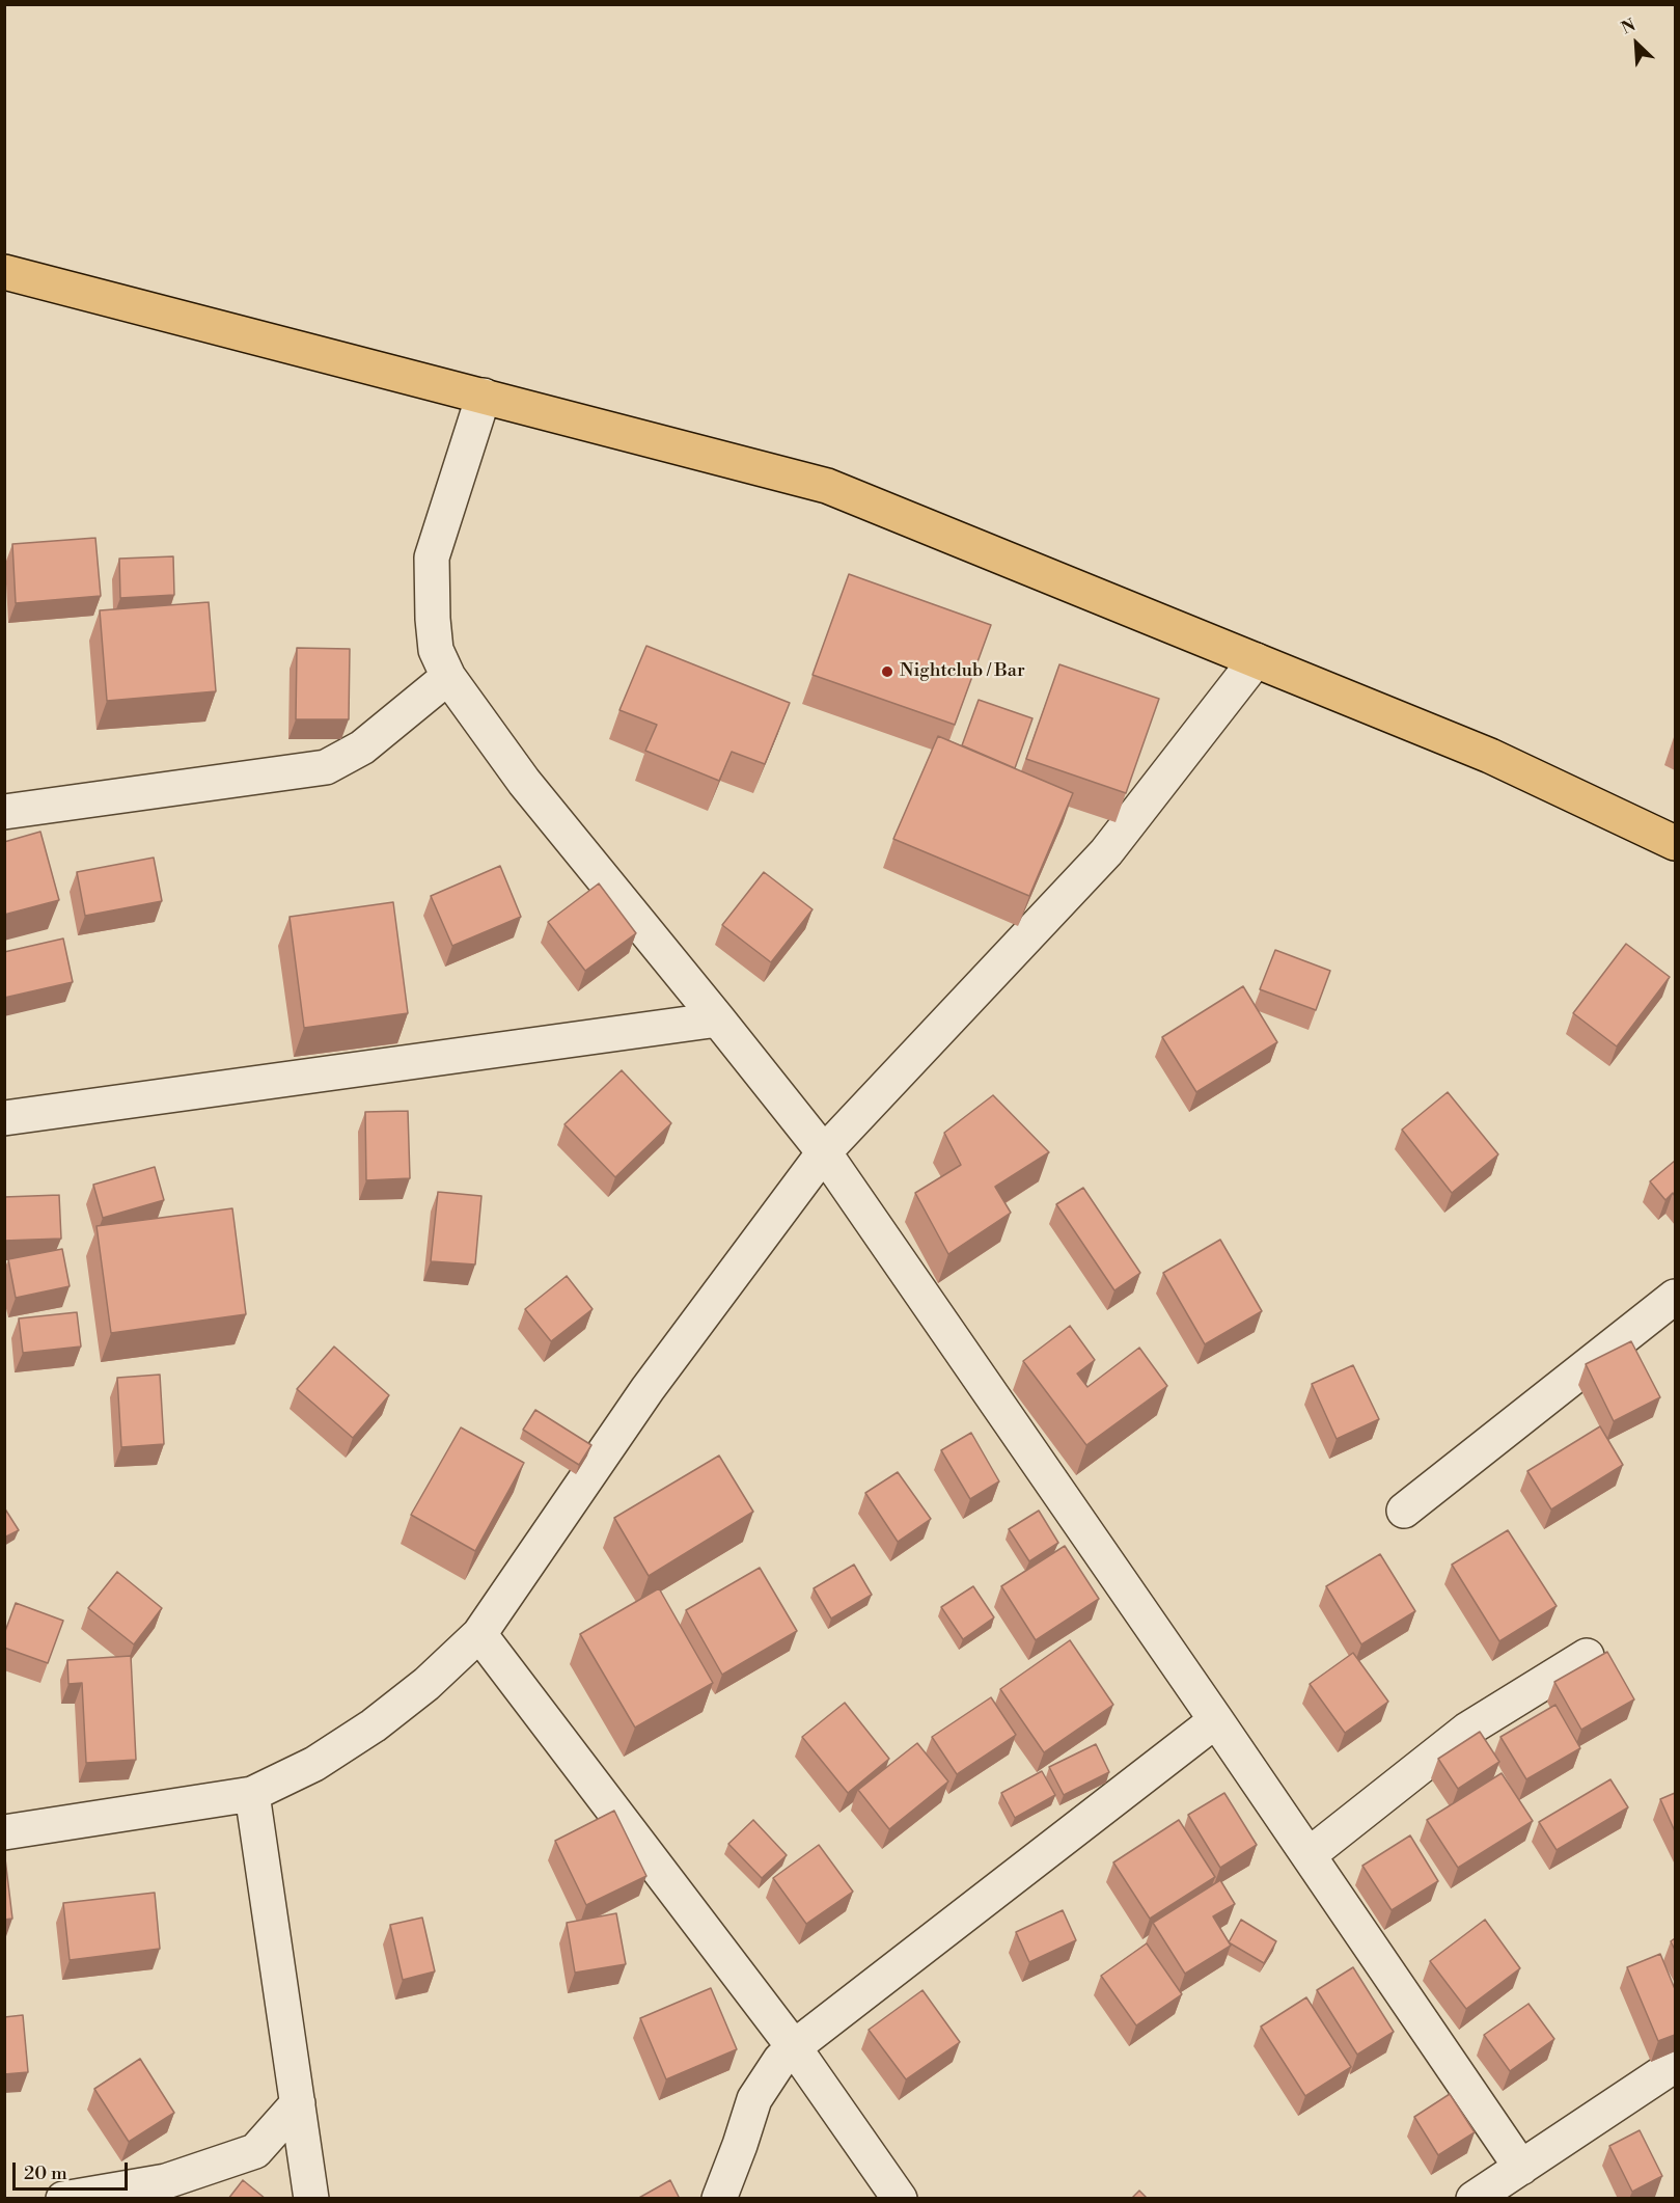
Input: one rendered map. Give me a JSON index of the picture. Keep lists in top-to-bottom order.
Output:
{
  "places": ["Nightclub / Bar"],
  "scale_bar": "20 m",
  "north": "top left"
}
